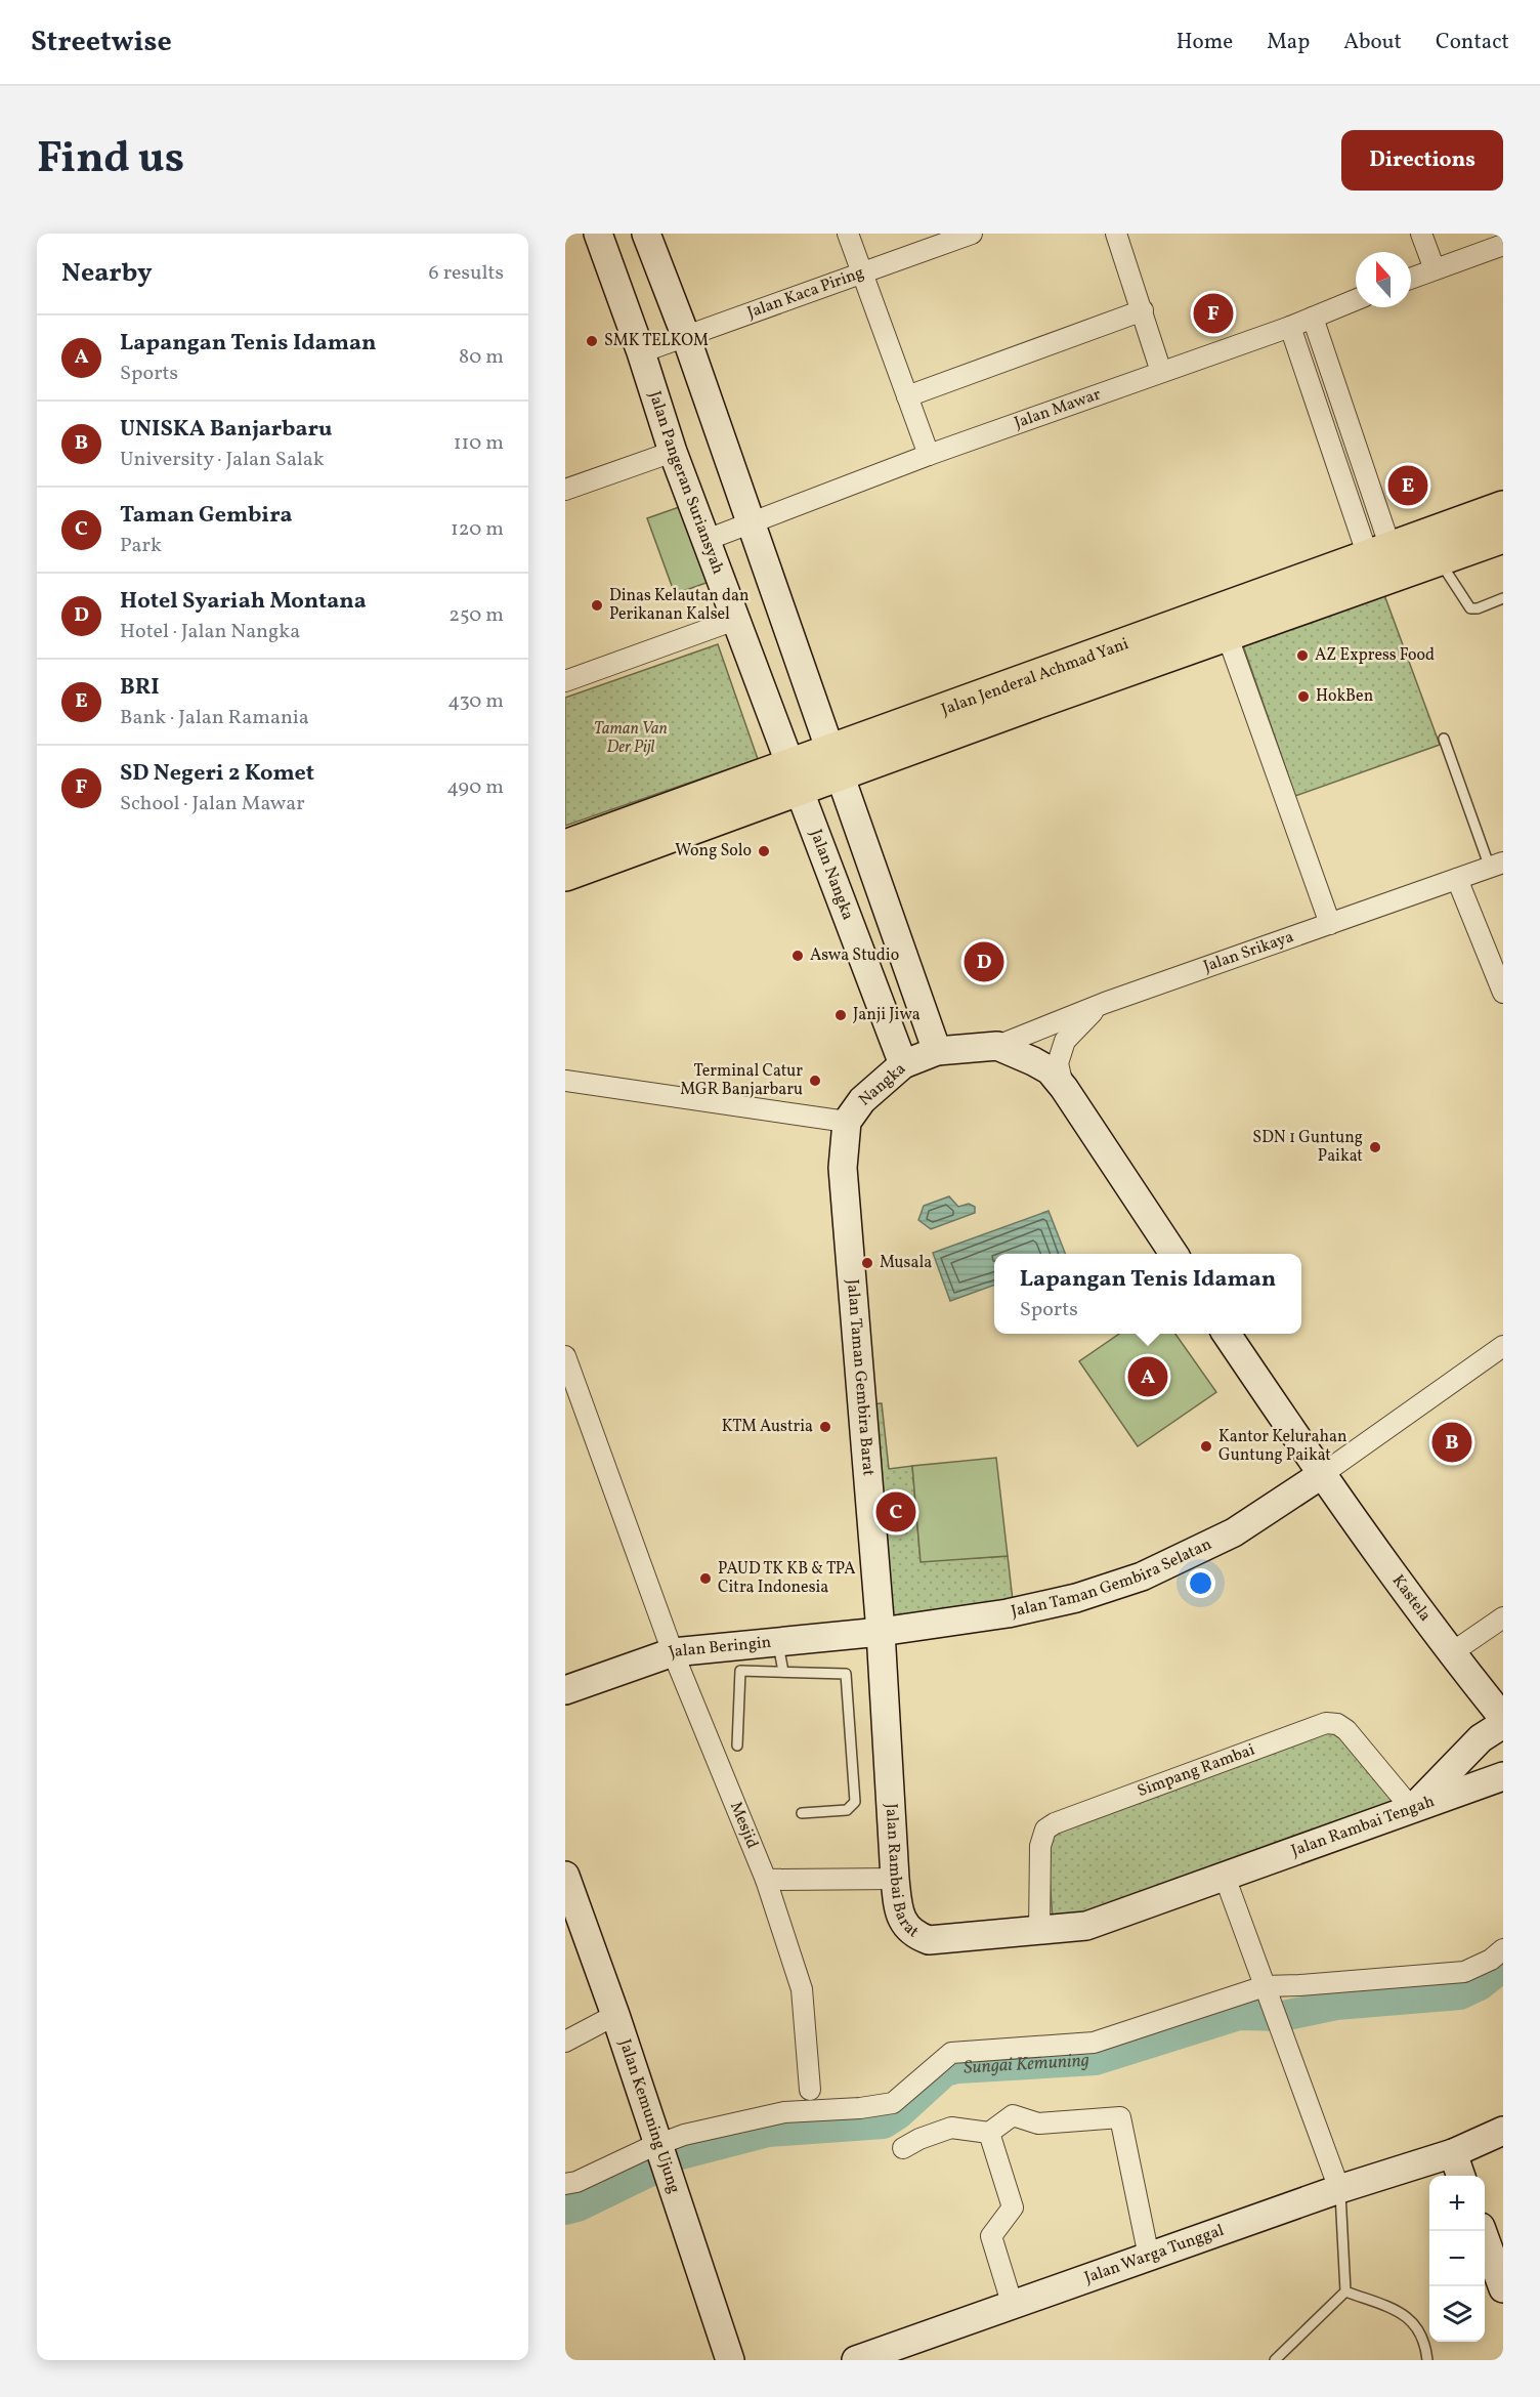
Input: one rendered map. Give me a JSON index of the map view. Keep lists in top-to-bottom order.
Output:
{
  "streets": {
    "highway": ["Jalan Jenderal Achmad Yani"],
    "street": [
      "Jalan Kaca Piring",
      "Jalan Mawar",
      "Jalan Pangeran Suriansyah",
      "Jalan Nangka",
      "Jalan Srikaya",
      "Nangka",
      "Jalan Taman Gembira Barat",
      "Jalan Taman Gembira Selatan",
      "Kastela",
      "Jalan Beringin",
      "Simpang Rambai",
      "Mesjid",
      "Jalan Rambai Tengah",
      "Jalan Rambai Barat",
      "Jalan Kemuning Ujung",
      "Jalan Warga Tunggal"
    ]
  },
  "crossings": [
    ["Jalan Kaca Piring", "Jalan Pangeran Suriansyah"],
    ["Jalan Mawar", "Jalan Pangeran Suriansyah"],
    ["Jalan Pangeran Suriansyah", "Jalan Jenderal Achmad Yani"],
    ["Jalan Pangeran Suriansyah", "Jalan Nangka"],
    ["Jalan Jenderal Achmad Yani", "Jalan Nangka"],
    ["Jalan Nangka", "Nangka"],
    ["Jalan Srikaya", "Nangka"],
    ["Nangka", "Jalan Taman Gembira Barat"],
    ["Jalan Taman Gembira Barat", "Jalan Taman Gembira Selatan"],
    ["Jalan Taman Gembira Barat", "Jalan Beringin"],
    ["Jalan Taman Gembira Barat", "Jalan Rambai Barat"],
    ["Jalan Taman Gembira Selatan", "Kastela"],
    ["Jalan Taman Gembira Selatan", "Jalan Beringin"],
    ["Jalan Taman Gembira Selatan", "Jalan Rambai Barat"],
    ["Jalan Beringin", "Mesjid"],
    ["Jalan Beringin", "Jalan Rambai Barat"],
    ["Simpang Rambai", "Jalan Rambai Tengah"],
    ["Simpang Rambai", "Jalan Rambai Barat"],
    ["Jalan Rambai Tengah", "Jalan Rambai Barat"]
  ],
  "water": ["Sungai Kemuning"],
  "parks": ["Taman Van Der Pijl"],
  "places": [
    "SMK TELKOM",
    "Dinas Kelautan dan Perikanan Kalsel",
    "AZ Express Food",
    "HokBen",
    "Wong Solo",
    "Aswa Studio",
    "Janji Jiwa",
    "Terminal Catur MGR Banjarbaru",
    "SDN 1 Guntung Paikat",
    "Musala",
    "KTM Austria",
    "Kantor Kelurahan Guntung Paikat",
    "PAUD TK KB & TPA Citra Indonesia"
  ],
  "north": "top",
  "page": {
    "header": "Streetwise",
    "nav": [
      "Home",
      "Map",
      "About",
      "Contact"
    ],
    "title": "Find us",
    "buttons": "Directions",
    "heading": ["Nearby", "6 results"],
    "pins": [
      "F",
      "E",
      "D",
      "A",
      "B",
      "C"
    ],
    "list": [
      {
        "mark": "A",
        "name": "Lapangan Tenis Idaman",
        "note": "Sports",
        "value": "80 m"
      },
      {
        "mark": "B",
        "name": "UNISKA Banjarbaru",
        "note": "University · Jalan Salak",
        "value": "110 m"
      },
      {
        "mark": "C",
        "name": "Taman Gembira",
        "note": "Park",
        "value": "120 m"
      },
      {
        "mark": "D",
        "name": "Hotel Syariah Montana",
        "note": "Hotel · Jalan Nangka",
        "value": "250 m"
      },
      {
        "mark": "E",
        "name": "BRI",
        "note": "Bank · Jalan Ramania",
        "value": "430 m"
      },
      {
        "mark": "F",
        "name": "SD Negeri 2 Komet",
        "note": "School · Jalan Mawar",
        "value": "490 m"
      }
    ],
    "popup": ["Lapangan Tenis Idaman", "Sports"],
    "map_buttons": ["+", "−"]
  }
}
